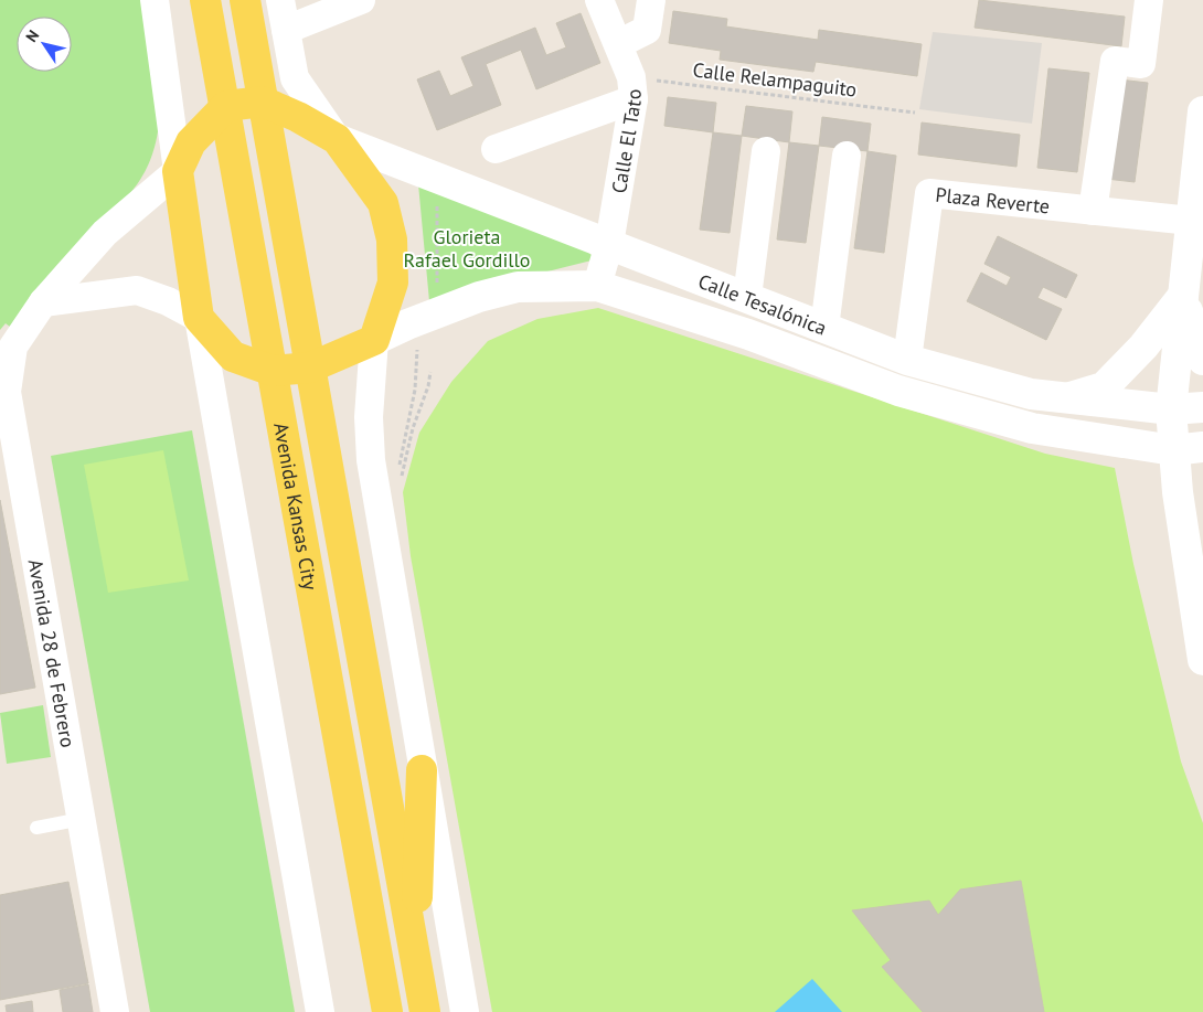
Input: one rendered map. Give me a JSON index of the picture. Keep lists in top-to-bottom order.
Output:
{
  "streets": {
    "main road": ["Avenida Kansas City"],
    "street": [
      "Calle El Tato",
      "Plaza Reverte",
      "Calle Tesalónica",
      "Avenida 28 de Febrero"
    ],
    "path": ["Calle Relampaguito"]
  },
  "crossings": [
    ["Calle Relampaguito", "Calle El Tato"],
    ["Calle El Tato", "Calle Tesalónica"],
    ["Plaza Reverte", "Calle Tesalónica"]
  ],
  "parks": ["Glorieta Rafael Gordillo"],
  "north": "top left"
}
